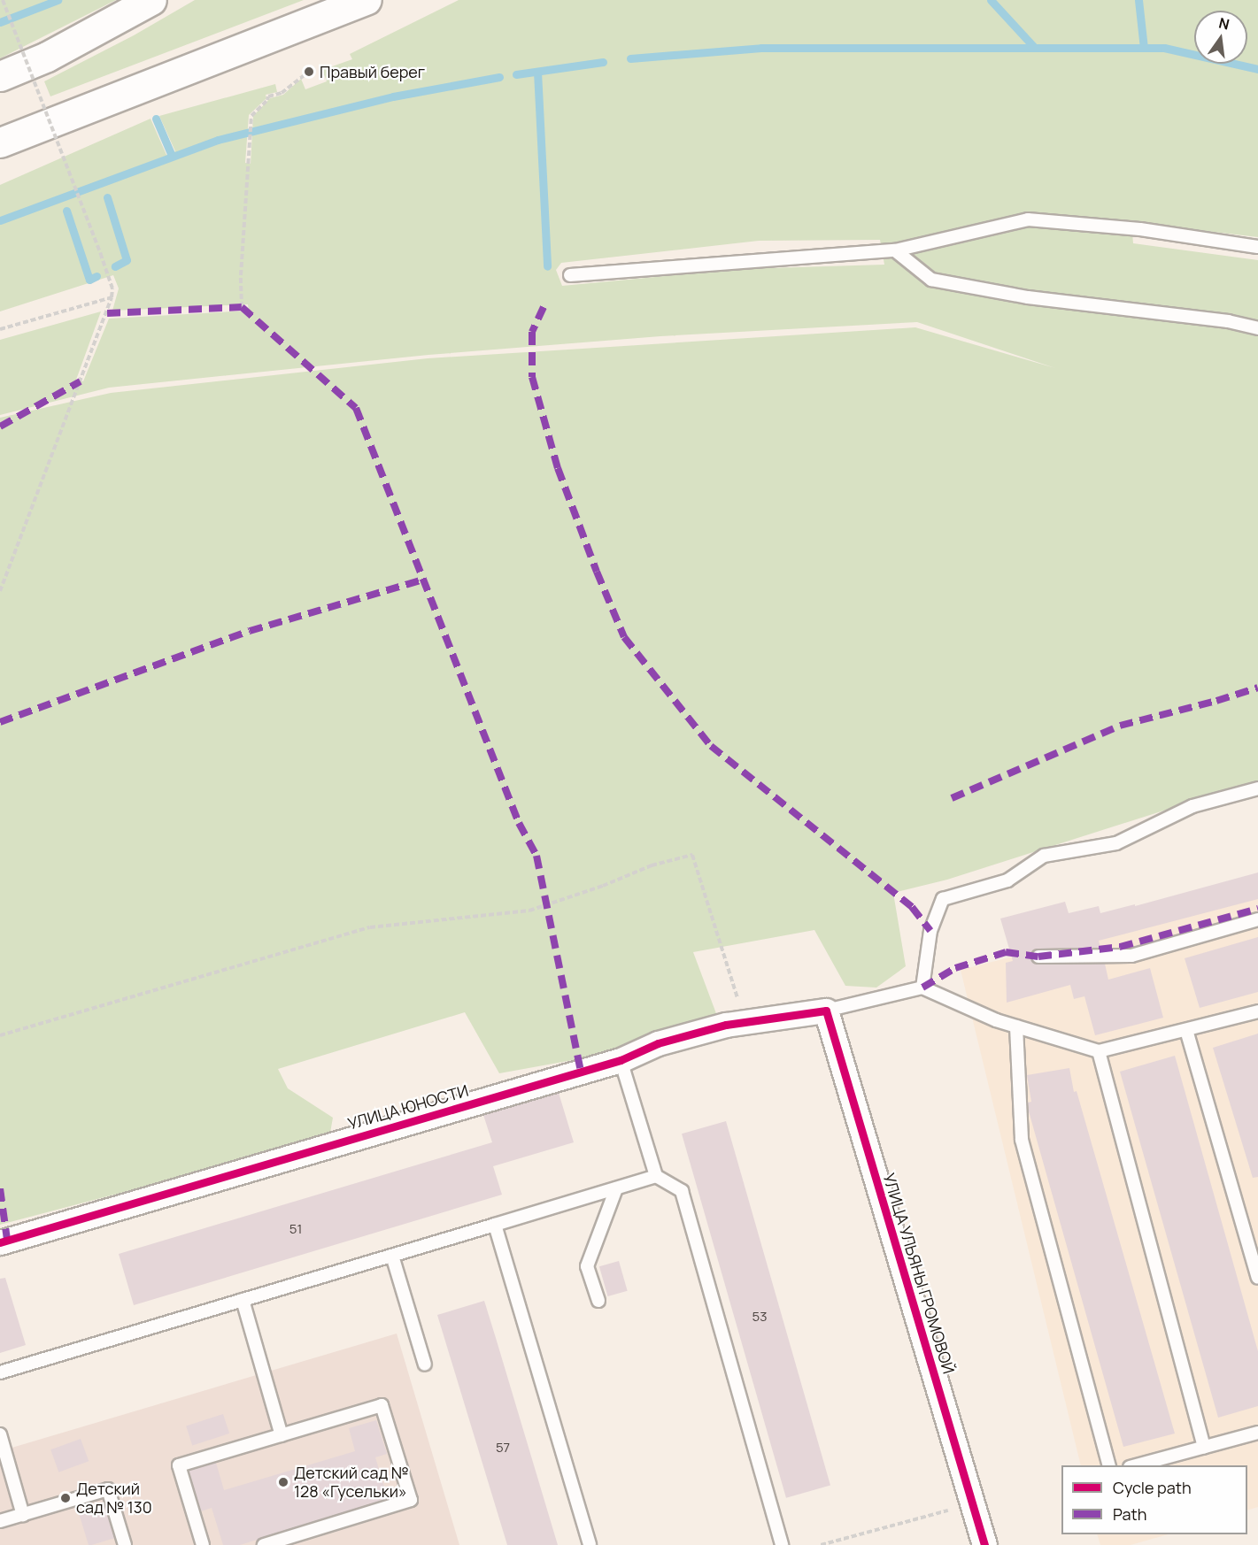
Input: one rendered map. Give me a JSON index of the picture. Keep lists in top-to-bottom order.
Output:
{
  "streets": {
    "street": ["УЛИЦА ЮНОСТИ", "УЛИЦА УЛЬЯНЫ ГРОМОВОЙ"]
  },
  "crossings": [
    ["УЛИЦА ЮНОСТИ", "УЛИЦА УЛЬЯНЫ ГРОМОВОЙ"]
  ],
  "places": ["Правый берег", "Детский сад № 128 «Гусельки»", "Детский сад № 130"],
  "house_numbers": ["51", "53", "57"],
  "legend": ["Cycle path", "Path"],
  "north": "top"
}
